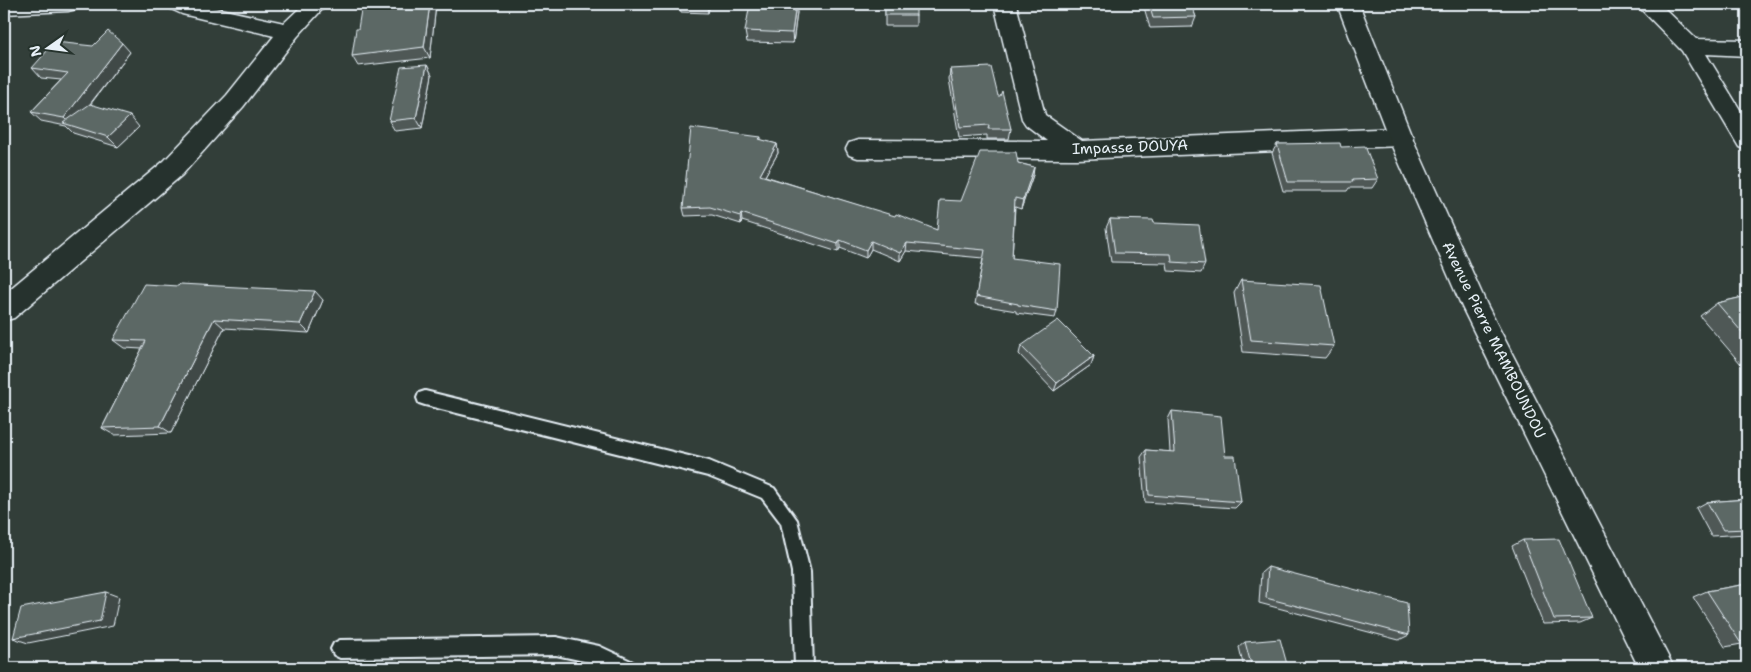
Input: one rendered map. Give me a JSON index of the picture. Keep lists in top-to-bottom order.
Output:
{
  "streets": {
    "street": ["Impasse DOUYA", "Avenue Pierre MAMBOUNDOU"]
  },
  "crossings": [
    ["Impasse DOUYA", "Avenue Pierre MAMBOUNDOU"]
  ],
  "north": "left"
}
